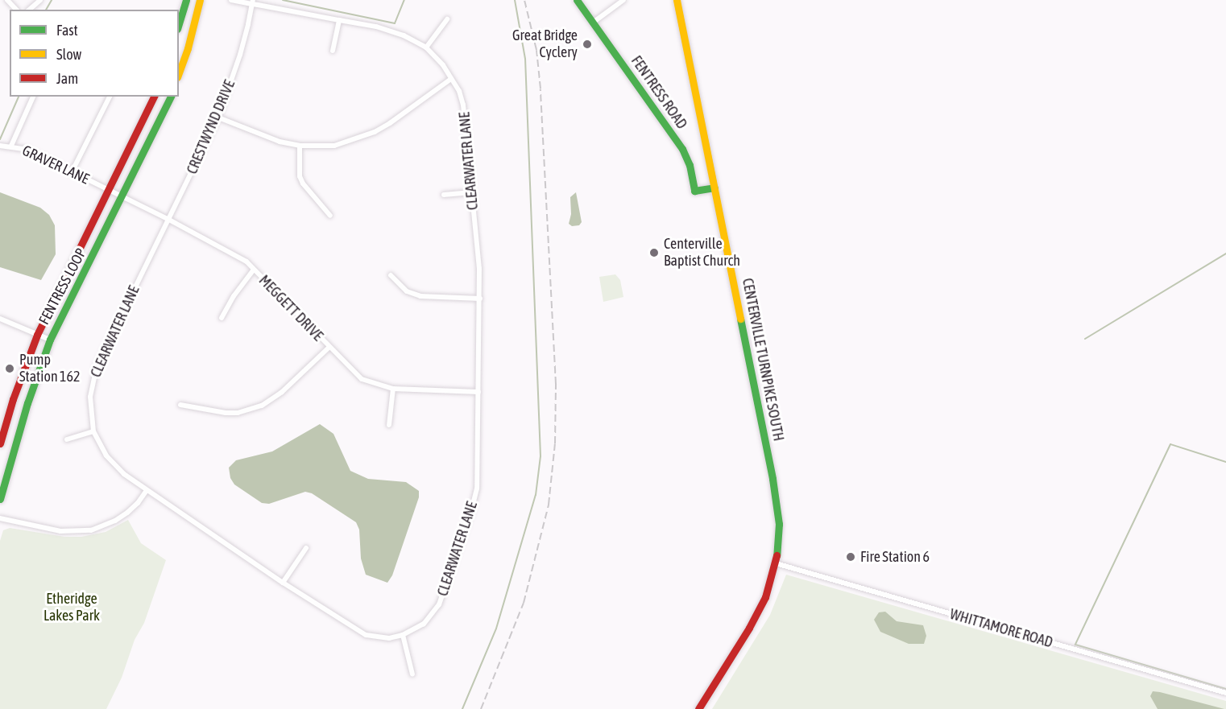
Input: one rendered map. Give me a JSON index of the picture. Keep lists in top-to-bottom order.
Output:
{
  "streets": {
    "street": [
      "FENTRESS ROAD",
      "CRESTWYND DRIVE",
      "CLEARWATER LANE",
      "GRAVER LANE",
      "FENTRESS LOOP",
      "MEGGETT DRIVE",
      "CENTERVILLE TURNPIKE SOUTH",
      "WHITTAMORE ROAD"
    ]
  },
  "crossings": [
    ["FENTRESS ROAD", "CENTERVILLE TURNPIKE SOUTH"],
    ["CRESTWYND DRIVE", "CLEARWATER LANE"],
    ["CRESTWYND DRIVE", "MEGGETT DRIVE"],
    ["CLEARWATER LANE", "MEGGETT DRIVE"],
    ["GRAVER LANE", "FENTRESS LOOP"],
    ["GRAVER LANE", "MEGGETT DRIVE"],
    ["FENTRESS LOOP", "MEGGETT DRIVE"],
    ["CENTERVILLE TURNPIKE SOUTH", "WHITTAMORE ROAD"]
  ],
  "parks": ["Etheridge Lakes Park"],
  "places": [
    "Great Bridge Cyclery",
    "Centerville Baptist Church",
    "Pump Station 162",
    "Fire Station 6"
  ],
  "legend": ["Fast", "Slow", "Jam"]
}
